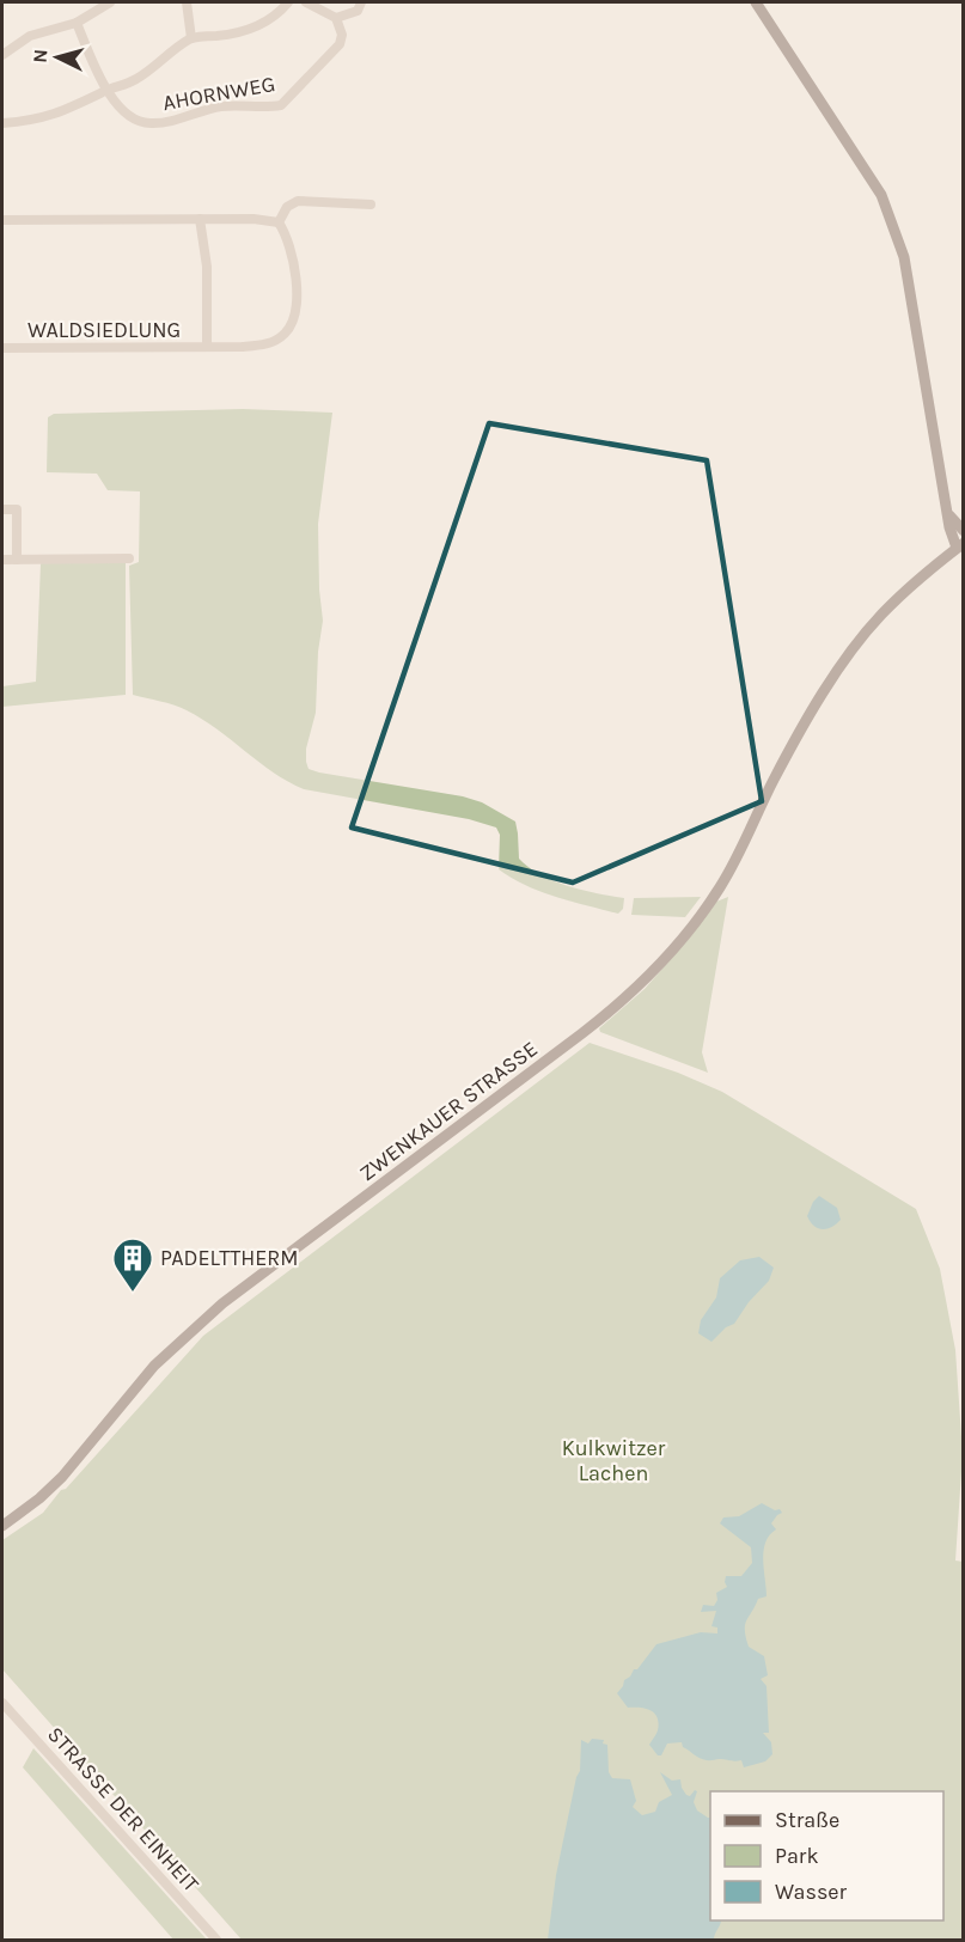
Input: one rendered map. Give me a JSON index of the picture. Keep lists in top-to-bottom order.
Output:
{
  "streets": {
    "main road": ["ZWENKAUER STRASSE"],
    "street": ["AHORNWEG", "WALDSIEDLUNG", "STRASSE DER EINHEIT"]
  },
  "parks": ["Kulkwitzer Lachen"],
  "places": {
    "building": ["PADELTTHERM"]
  },
  "legend": ["Straße", "Park", "Wasser"],
  "north": "left"
}
